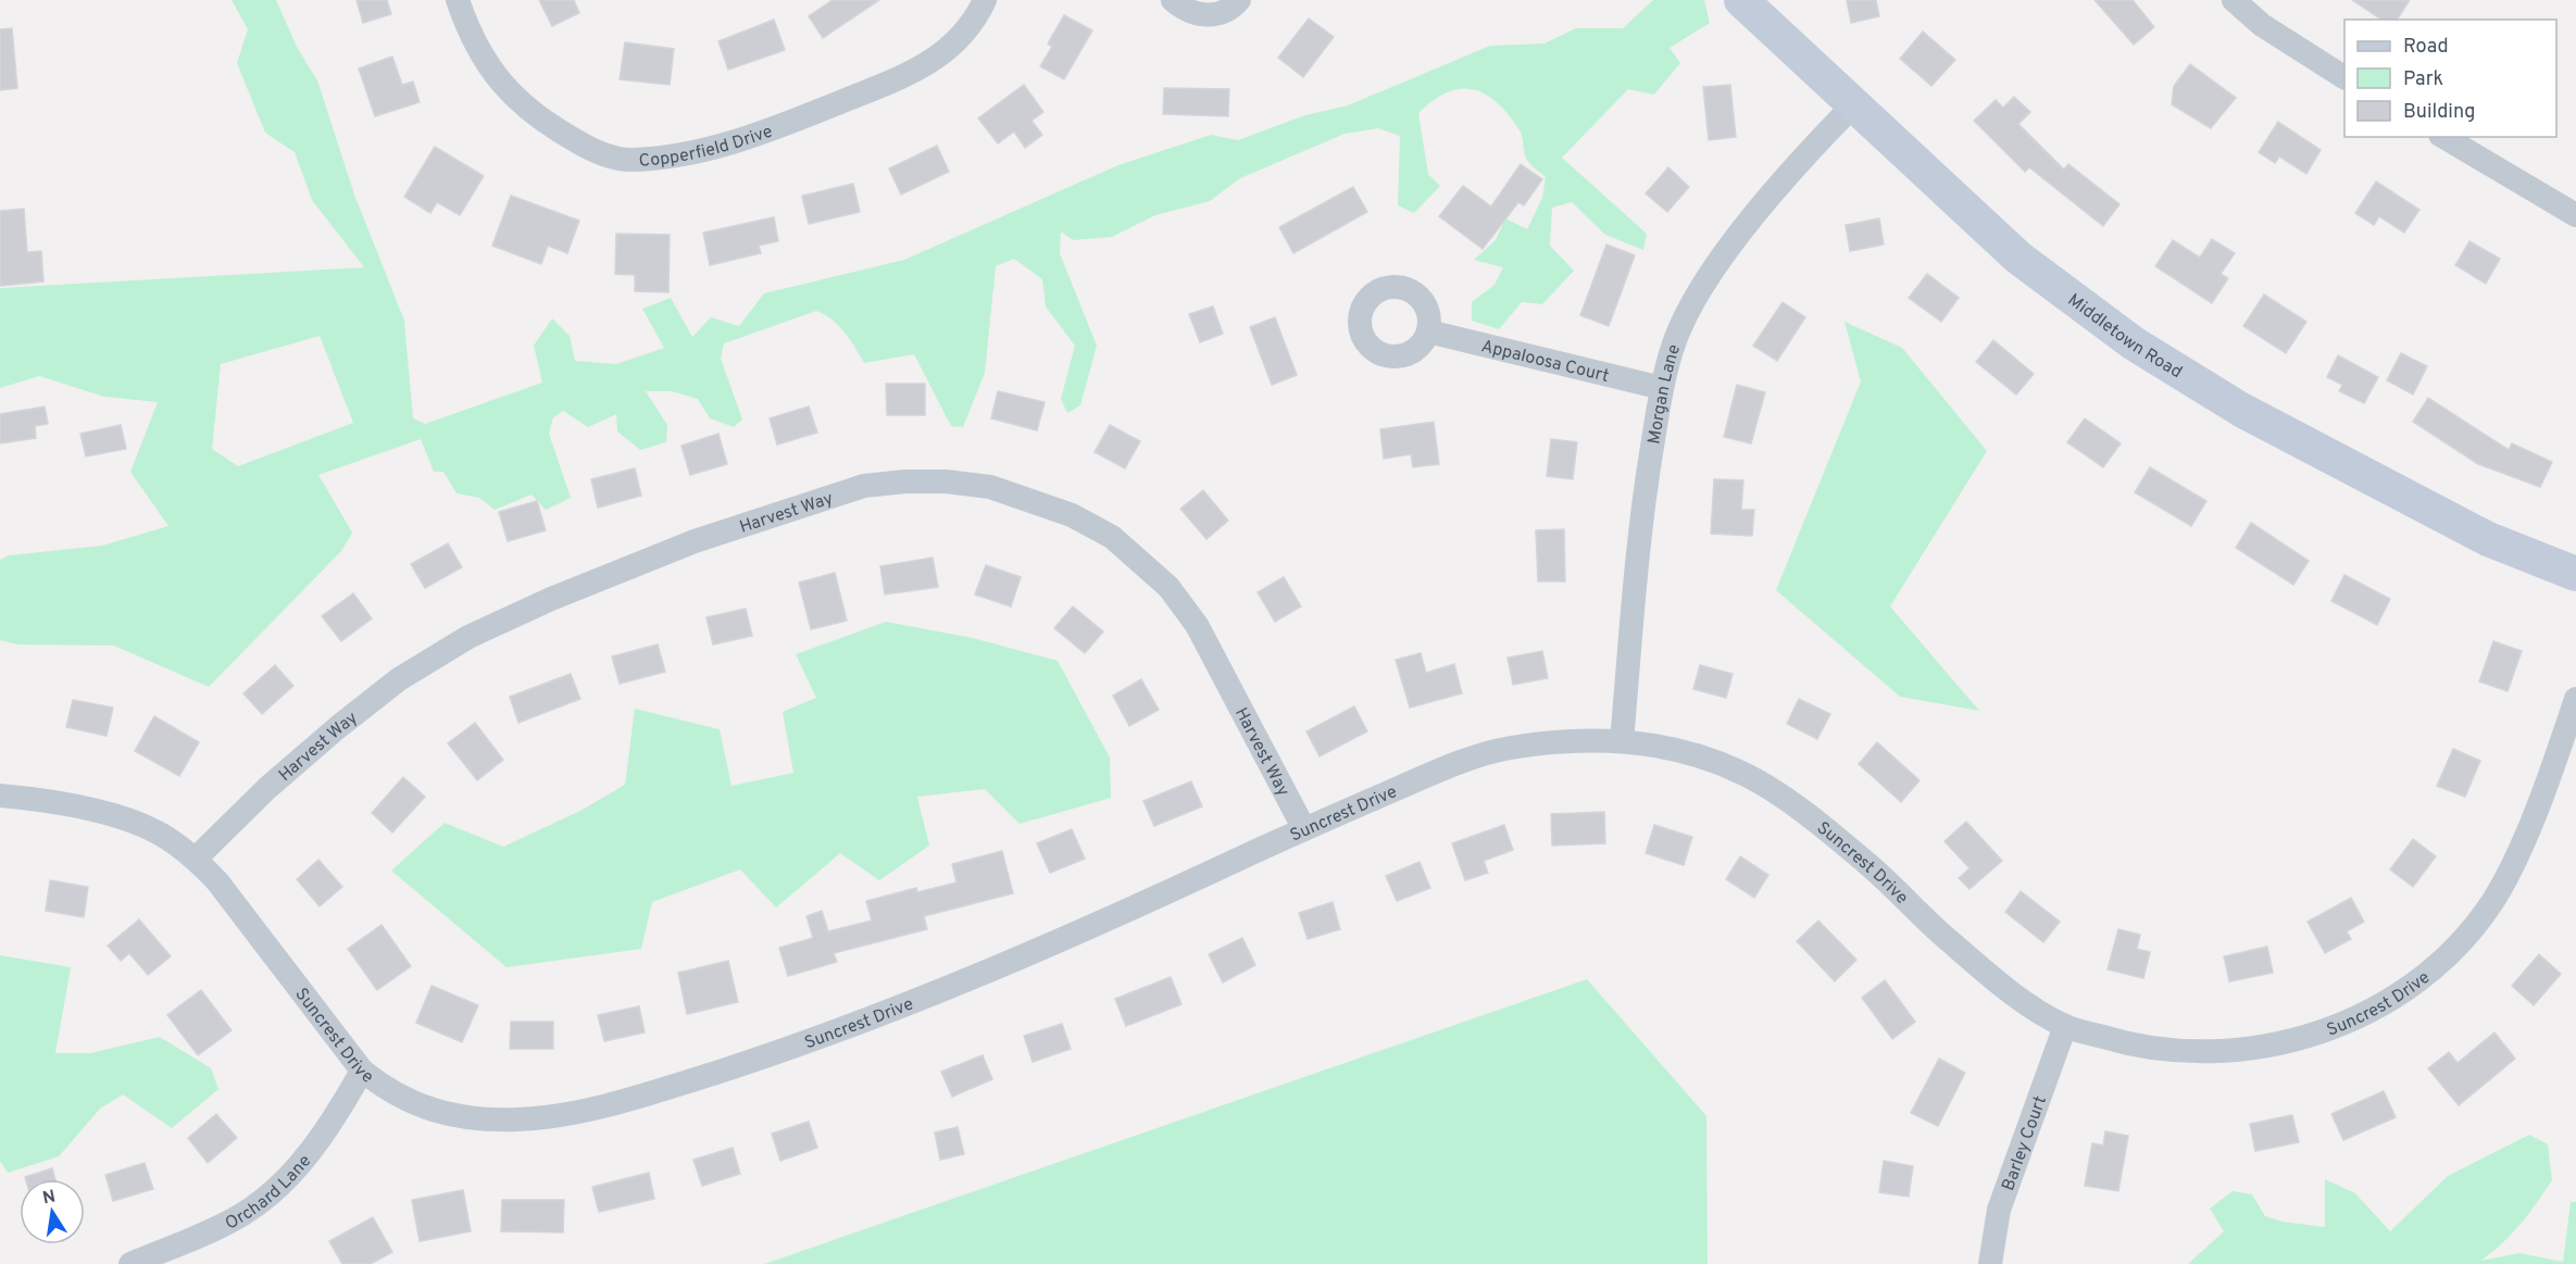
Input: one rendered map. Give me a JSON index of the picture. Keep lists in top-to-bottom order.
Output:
{
  "streets": {
    "street": [
      "Copperfield Drive",
      "Middletown Road",
      "Appaloosa Court",
      "Morgan Lane",
      "Harvest Way",
      "Suncrest Drive",
      "Barley Court",
      "Orchard Lane"
    ]
  },
  "crossings": [
    ["Middletown Road", "Morgan Lane"],
    ["Appaloosa Court", "Morgan Lane"],
    ["Morgan Lane", "Suncrest Drive"],
    ["Harvest Way", "Suncrest Drive"],
    ["Suncrest Drive", "Barley Court"],
    ["Suncrest Drive", "Orchard Lane"]
  ],
  "legend": ["Road", "Park", "Building"],
  "north": "top"
}
